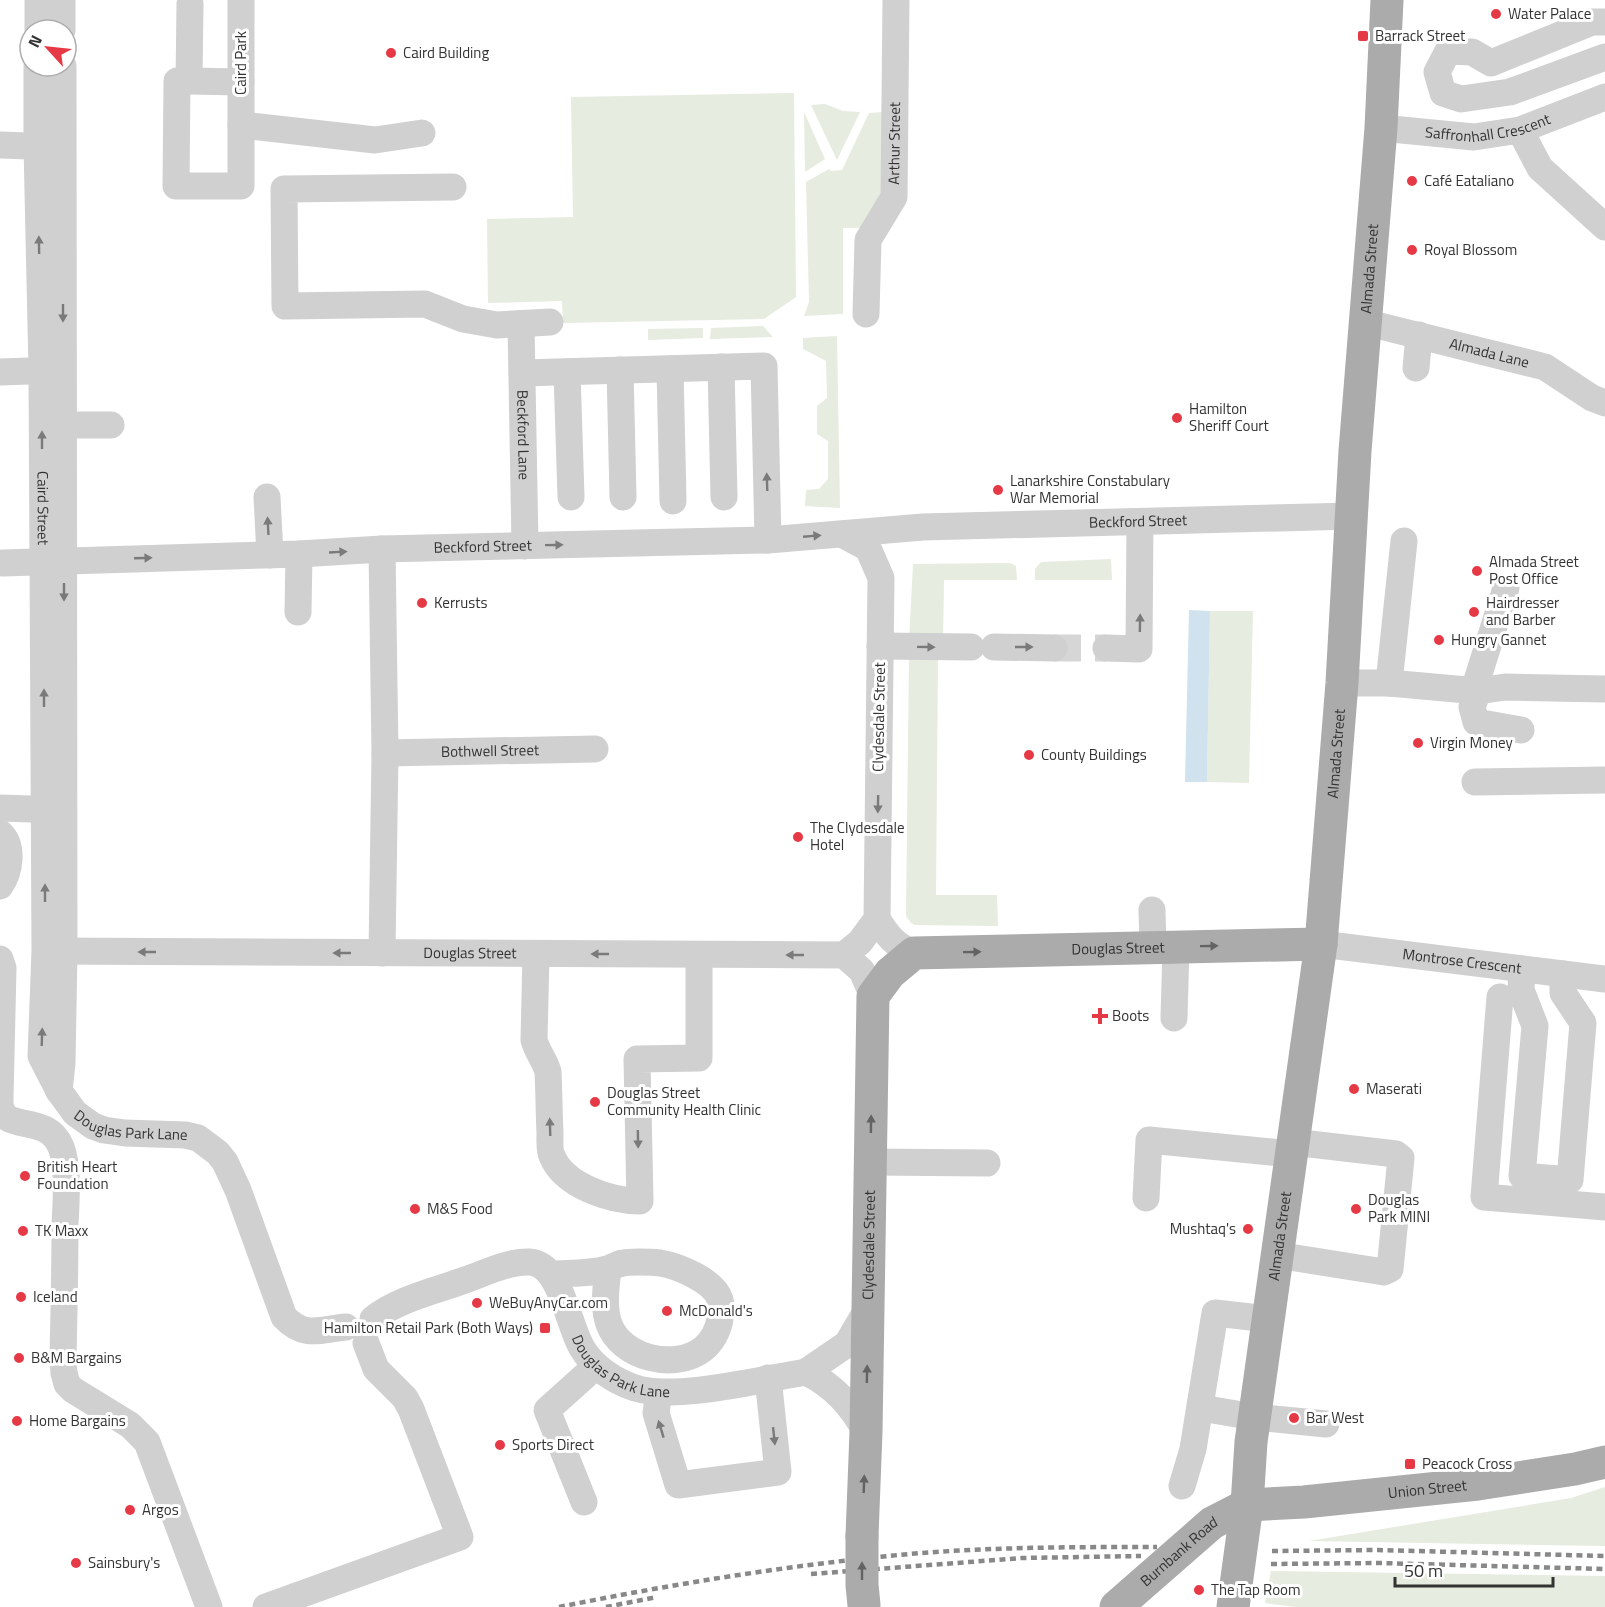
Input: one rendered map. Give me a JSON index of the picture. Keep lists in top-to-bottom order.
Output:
{
  "streets": {
    "main road": [
      "Almada Street",
      "Clydesdale Street",
      "Douglas Street",
      "Union Street",
      "Burnbank Road"
    ],
    "street": [
      "Caird Park",
      "Saffronhall Crescent",
      "Arthur Street",
      "Almada Lane",
      "Beckford Lane",
      "Caird Street",
      "Beckford Street",
      "Bothwell Street",
      "Montrose Crescent",
      "Douglas Park Lane"
    ]
  },
  "crossings": [
    ["Saffronhall Crescent", "Almada Street"],
    ["Almada Street", "Almada Lane"],
    ["Almada Street", "Beckford Street"],
    ["Almada Street", "Douglas Street"],
    ["Almada Street", "Montrose Crescent"],
    ["Almada Street", "Union Street"],
    ["Almada Street", "Burnbank Road"],
    ["Beckford Lane", "Beckford Street"],
    ["Caird Street", "Beckford Street"],
    ["Caird Street", "Douglas Street"],
    ["Caird Street", "Douglas Park Lane"],
    ["Beckford Street", "Clydesdale Street"],
    ["Douglas Street", "Montrose Crescent"],
    ["Douglas Street", "Douglas Park Lane"],
    ["Union Street", "Burnbank Road"]
  ],
  "places": {
    "other": [
      "Water Palace",
      "Caird Building",
      "Café Eataliano",
      "Royal Blossom",
      "Hamilton Sheriff Court",
      "Lanarkshire Constabulary War Memorial",
      "Almada Street Post Office",
      "Kerrusts",
      "Hairdresser and Barber",
      "Hungry Gannet",
      "Virgin Money",
      "County Buildings",
      "The Clydesdale Hotel",
      "Maserati",
      "Douglas Street Community Health Clinic",
      "British Heart Foundation",
      "M&S Food",
      "Douglas Park MINI",
      "Mushtaq's",
      "TK Maxx",
      "Iceland",
      "WeBuyAnyCar.com",
      "McDonald's",
      "B&M Bargains",
      "Bar West",
      "Home Bargains",
      "Sports Direct",
      "Argos",
      "Sainsbury's",
      "The Tap Room"
    ],
    "transit": ["Barrack Street", "Hamilton Retail Park (Both Ways)", "Peacock Cross"],
    "health": ["Boots"]
  },
  "scale_bar": "50 m",
  "north": "top left"
}
